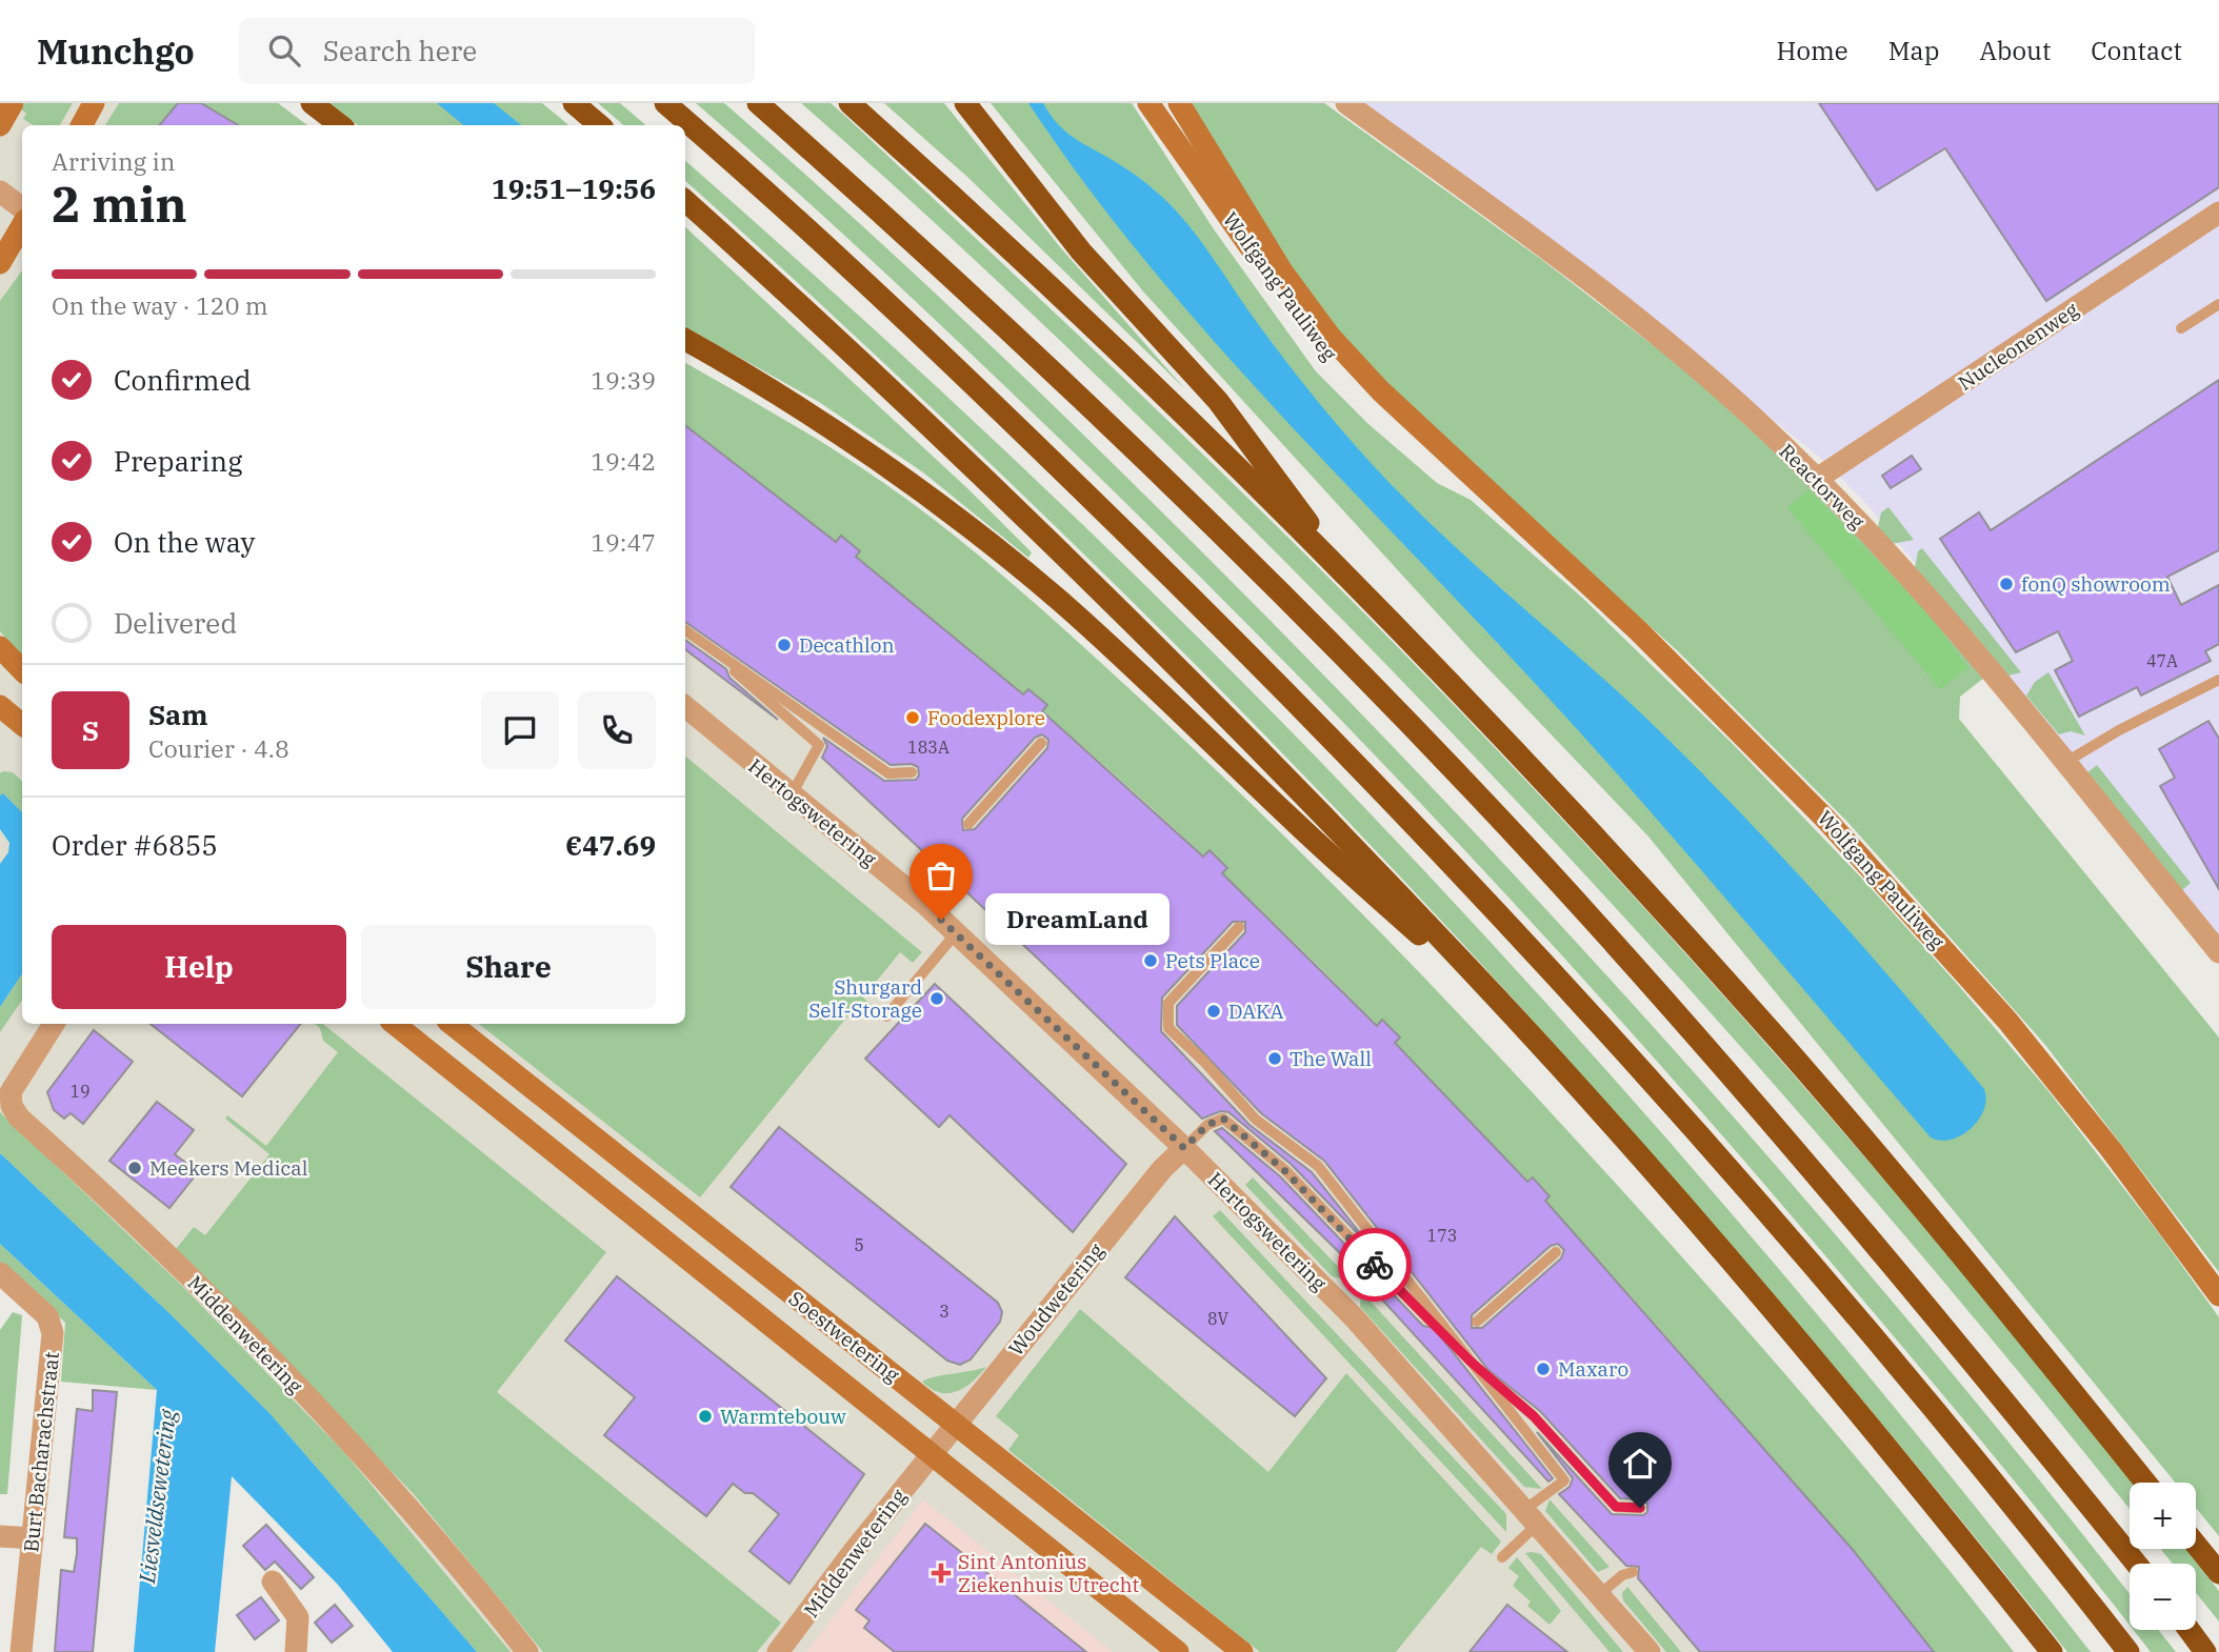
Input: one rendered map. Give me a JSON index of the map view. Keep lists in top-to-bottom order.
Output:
{
  "streets": {
    "main road": ["Wolfgang Pauliweg", "Soestwetering"],
    "street": [
      "Nucleonenweg",
      "Reactorweg",
      "Hertogswetering",
      "Woudwetering",
      "Middenwetering",
      "Burt Bacharachstraat"
    ]
  },
  "crossings": [
    ["Nucleonenweg", "Reactorweg"],
    ["Hertogswetering", "Woudwetering"],
    ["Woudwetering", "Middenwetering"],
    ["Woudwetering", "Soestwetering"],
    ["Middenwetering", "Soestwetering"]
  ],
  "water": ["Liesveldsewetering"],
  "places": {
    "other": [
      "fonQ showroom",
      "Decathlon",
      "Foodexplore",
      "DreamLand",
      "Pets Place",
      "Shurgard Self-Storage",
      "DAKA",
      "The Wall",
      "Meekers Medical",
      "Maxaro",
      "Warmtebouw"
    ],
    "health": ["Sint Antonius Ziekenhuis Utrecht"]
  },
  "house_numbers": [
    "47A",
    "183A",
    "19",
    "173",
    "5",
    "3",
    "8V"
  ],
  "page": {
    "header": "Munchgo",
    "search": "Search here",
    "nav": [
      "Home",
      "Map",
      "About",
      "Contact"
    ],
    "heading": ["2 min", "Arriving in", "19:51–19:56"],
    "panel": [
      "Sam",
      "Courier · 4.8",
      "Order #6855",
      "€47.69"
    ],
    "bar": "On the way · 120 m",
    "list": [
      ["Confirmed", "19:39"],
      ["Preparing", "19:42"],
      ["On the way", "19:47"],
      "Delivered"
    ],
    "round": "S",
    "bubble": "DreamLand",
    "buttons": ["Help", "Share"],
    "map_buttons": ["+", "−"]
  }
}
